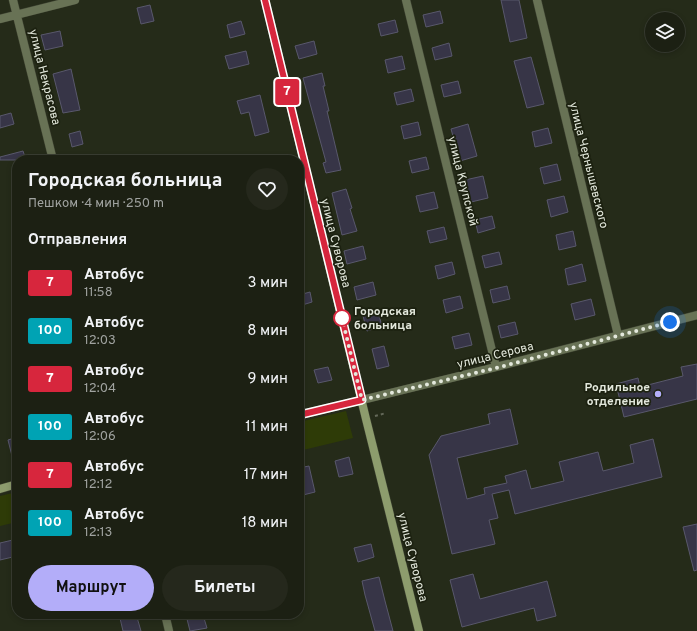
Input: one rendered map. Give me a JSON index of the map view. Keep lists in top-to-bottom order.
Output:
{
  "streets": {
    "street": [
      "улица Некрасова",
      "улица Чернышевского",
      "улица Крупской",
      "улица Суворова",
      "улица Серова"
    ]
  },
  "crossings": [
    ["улица Чернышевского", "улица Серова"],
    ["улица Крупской", "улица Серова"],
    ["улица Суворова", "улица Серова"]
  ],
  "places": ["Городская больница", "Родильное отделение"],
  "lines": ["bus line 7"],
  "page": {
    "on_map": "7",
    "heading": [
      ["Городская больница", "Пешком · 4 мин · 250 m"],
      "Отправления"
    ],
    "list": [
      {
        "mark": "7",
        "name": "Автобус",
        "note": "11:58",
        "value": "3 мин"
      },
      {
        "mark": "100",
        "name": "Автобус",
        "note": "12:03",
        "value": "8 мин"
      },
      {
        "mark": "7",
        "name": "Автобус",
        "note": "12:04",
        "value": "9 мин"
      },
      {
        "mark": "100",
        "name": "Автобус",
        "note": "12:06",
        "value": "11 мин"
      },
      {
        "mark": "7",
        "name": "Автобус",
        "note": "12:12",
        "value": "17 мин"
      },
      {
        "mark": "100",
        "name": "Автобус",
        "note": "12:13",
        "value": "18 мин"
      }
    ],
    "buttons": ["Маршрут", "Билеты"]
  }
}
